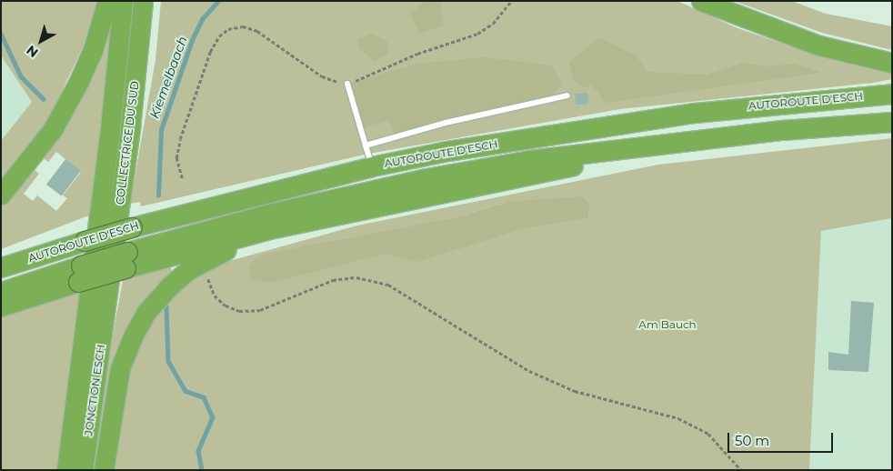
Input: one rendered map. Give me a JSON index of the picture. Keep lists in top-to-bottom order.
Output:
{
  "streets": {
    "highway": ["AUTOROUTE D'ESCH", "COLLECTRICE DU SUD", "JONCTION ESCH"]
  },
  "crossings": [
    ["COLLECTRICE DU SUD", "JONCTION ESCH"]
  ],
  "water": ["Kiemelbaach"],
  "parks": ["Am Bauch"],
  "scale_bar": "50 m",
  "north": "bottom left"
}
